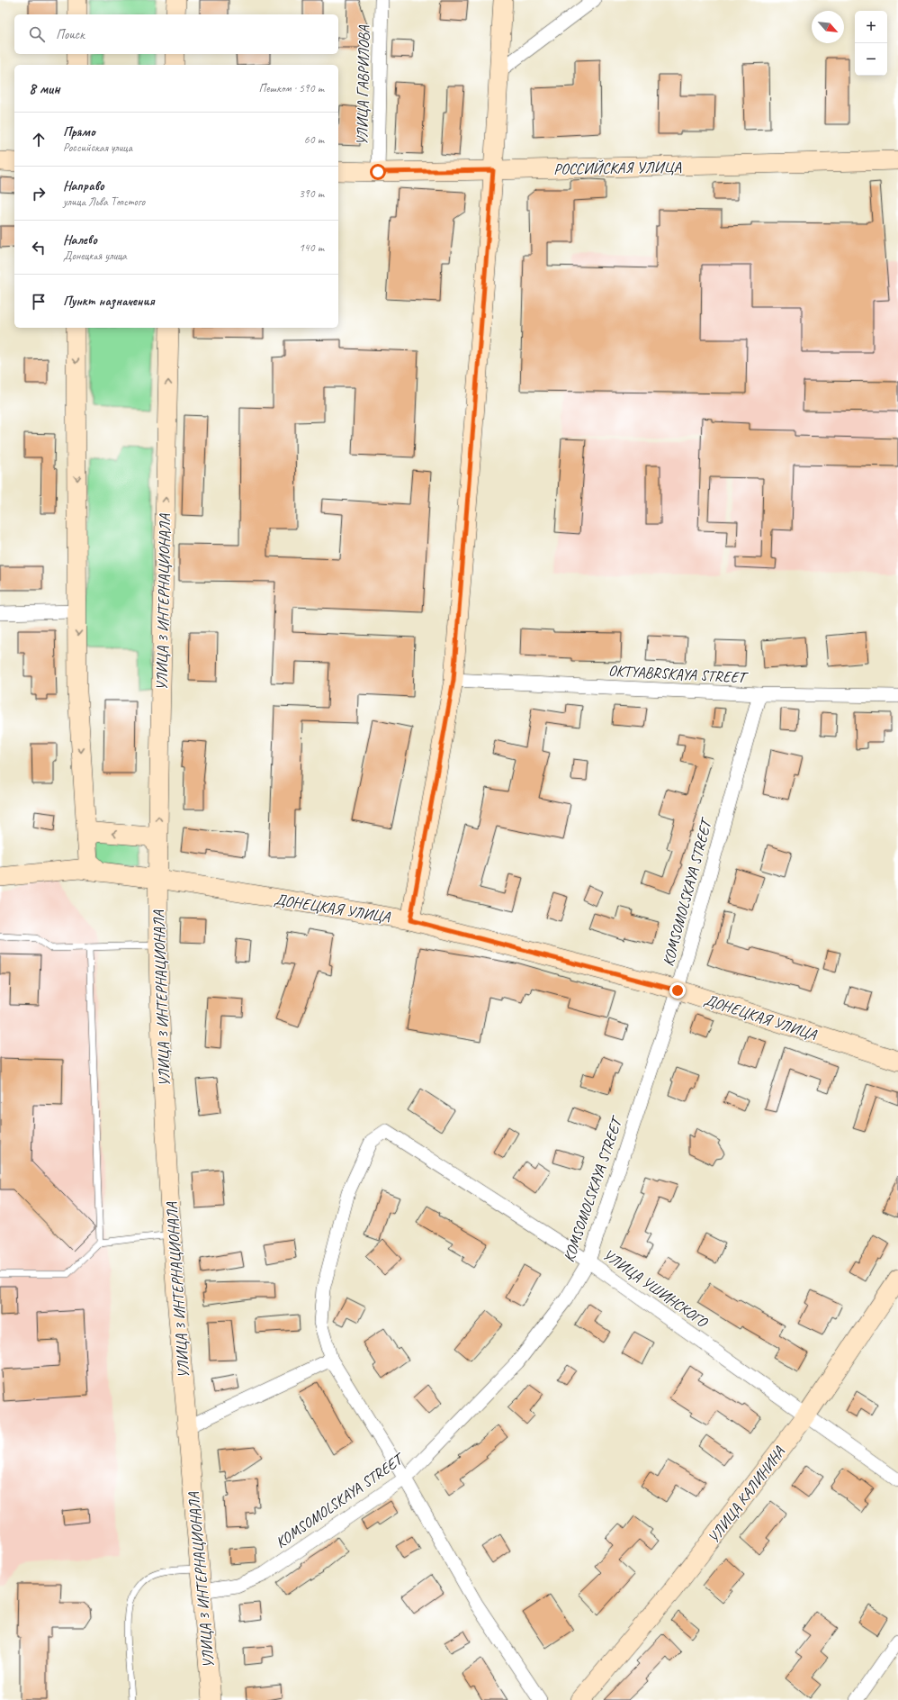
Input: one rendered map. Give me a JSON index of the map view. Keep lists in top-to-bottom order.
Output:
{
  "streets": {
    "main road": [
      "РОССИЙСКАЯ УЛИЦА",
      "УЛИЦА 3 ИНТЕРНАЦИОНАЛА",
      "ДОНЕЦКАЯ УЛИЦА",
      "УЛИЦА КАЛИНИНА"
    ],
    "street": [
      "УЛИЦА ГАВРИЛОВА",
      "OKTYABRSKAYA STREET",
      "KOMSOMOLSKAYA STREET",
      "УЛИЦА УШИНСКОГО"
    ]
  },
  "crossings": [
    ["УЛИЦА ГАВРИЛОВА", "РОССИЙСКАЯ УЛИЦА"],
    ["УЛИЦА 3 ИНТЕРНАЦИОНАЛА", "KOMSOMOLSKAYA STREET"],
    ["УЛИЦА 3 ИНТЕРНАЦИОНАЛА", "ДОНЕЦКАЯ УЛИЦА"],
    ["OKTYABRSKAYA STREET", "KOMSOMOLSKAYA STREET"],
    ["KOMSOMOLSKAYA STREET", "ДОНЕЦКАЯ УЛИЦА"],
    ["KOMSOMOLSKAYA STREET", "УЛИЦА УШИНСКОГО"],
    ["УЛИЦА УШИНСКОГО", "УЛИЦА КАЛИНИНА"]
  ],
  "north": "bottom right",
  "page": {
    "map_buttons": ["+", "−"],
    "search": "Поиск",
    "heading": ["8 мин", "Пешком · 590 m"],
    "list": [
      ["Прямо", "Российская улица", "60 m"],
      ["Направо", "улица Льва Толстого", "390 m"],
      ["Налево", "Донецкая улица", "140 m"],
      "Пункт назначения"
    ]
  }
}
